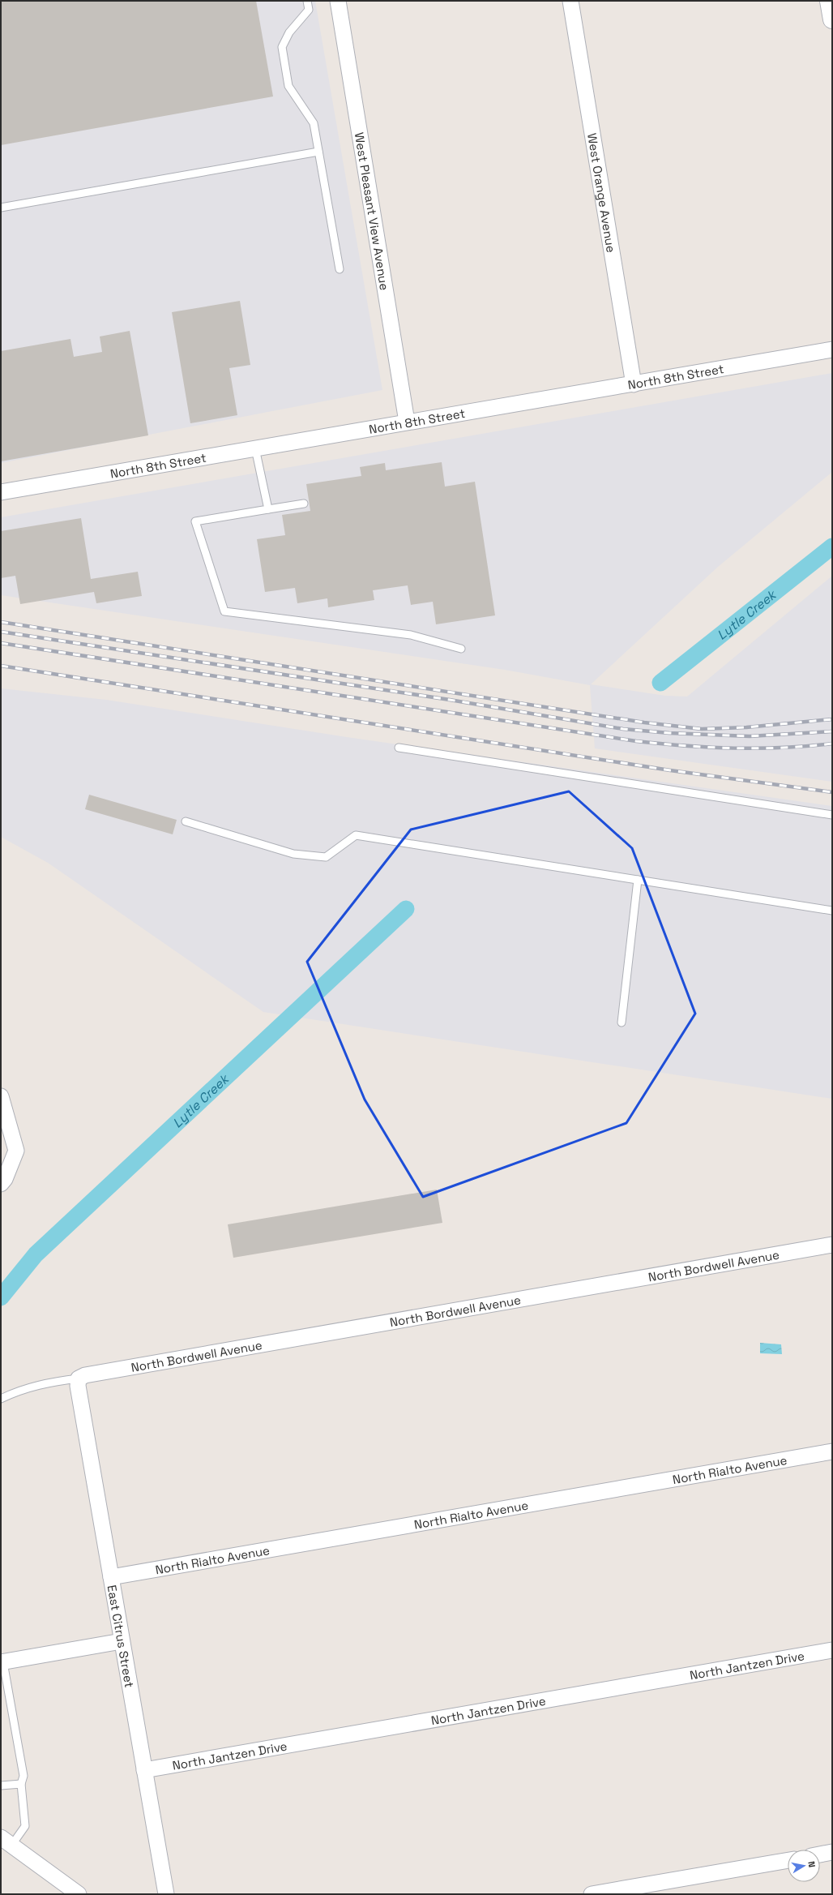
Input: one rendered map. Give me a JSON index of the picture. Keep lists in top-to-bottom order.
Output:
{
  "streets": {
    "street": [
      "West Orange Avenue",
      "West Pleasant View Avenue",
      "North 8th Street",
      "North Bordwell Avenue",
      "North Rialto Avenue",
      "East Citrus Street",
      "North Jantzen Drive"
    ]
  },
  "crossings": [
    ["West Orange Avenue", "North 8th Street"],
    ["West Pleasant View Avenue", "North 8th Street"],
    ["North Bordwell Avenue", "East Citrus Street"],
    ["North Rialto Avenue", "East Citrus Street"],
    ["East Citrus Street", "North Jantzen Drive"]
  ],
  "water": ["Lytle Creek"],
  "north": "right"
}
